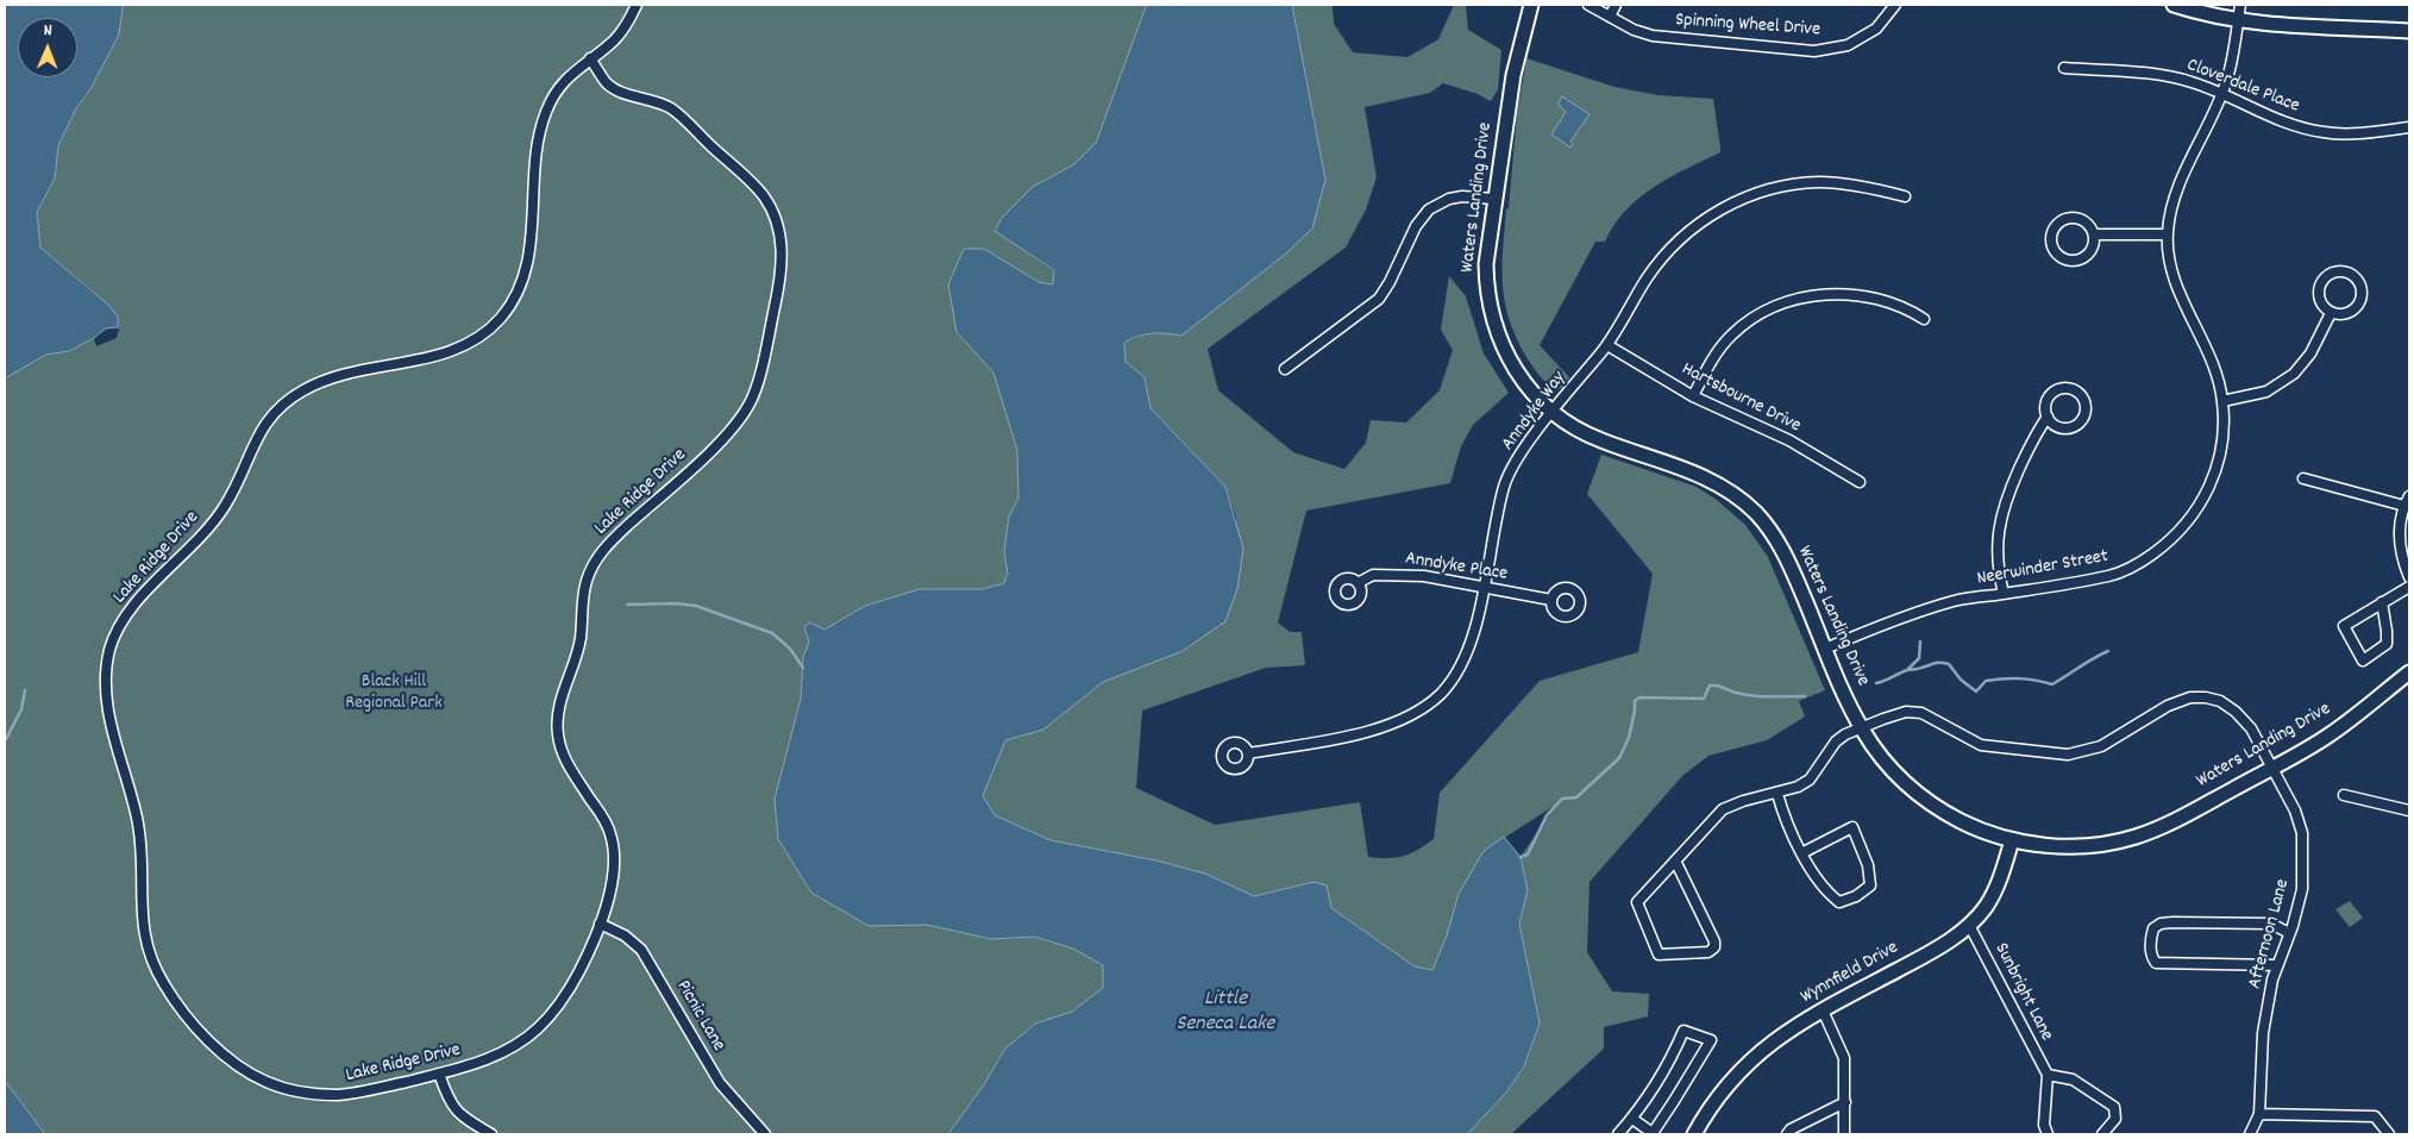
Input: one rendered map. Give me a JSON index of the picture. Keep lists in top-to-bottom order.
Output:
{
  "streets": {
    "street": [
      "Spinning Wheel Drive",
      "Cloverdale Place",
      "Waters Landing Drive",
      "Hartsbourne Drive",
      "Anndyke Way",
      "Lake Ridge Drive",
      "Anndyke Place",
      "Neerwinder Street",
      "Afternoon Lane",
      "Wynnfield Drive",
      "Sunbright Lane",
      "Picnic Lane"
    ]
  },
  "crossings": [
    ["Cloverdale Place", "Neerwinder Street"],
    ["Waters Landing Drive", "Anndyke Way"],
    ["Waters Landing Drive", "Neerwinder Street"],
    ["Waters Landing Drive", "Afternoon Lane"],
    ["Waters Landing Drive", "Wynnfield Drive"],
    ["Hartsbourne Drive", "Anndyke Way"],
    ["Anndyke Way", "Anndyke Place"],
    ["Lake Ridge Drive", "Picnic Lane"],
    ["Wynnfield Drive", "Sunbright Lane"]
  ],
  "water": ["Little Seneca Lake"],
  "parks": ["Black Hill Regional Park"],
  "north": "top"
}
